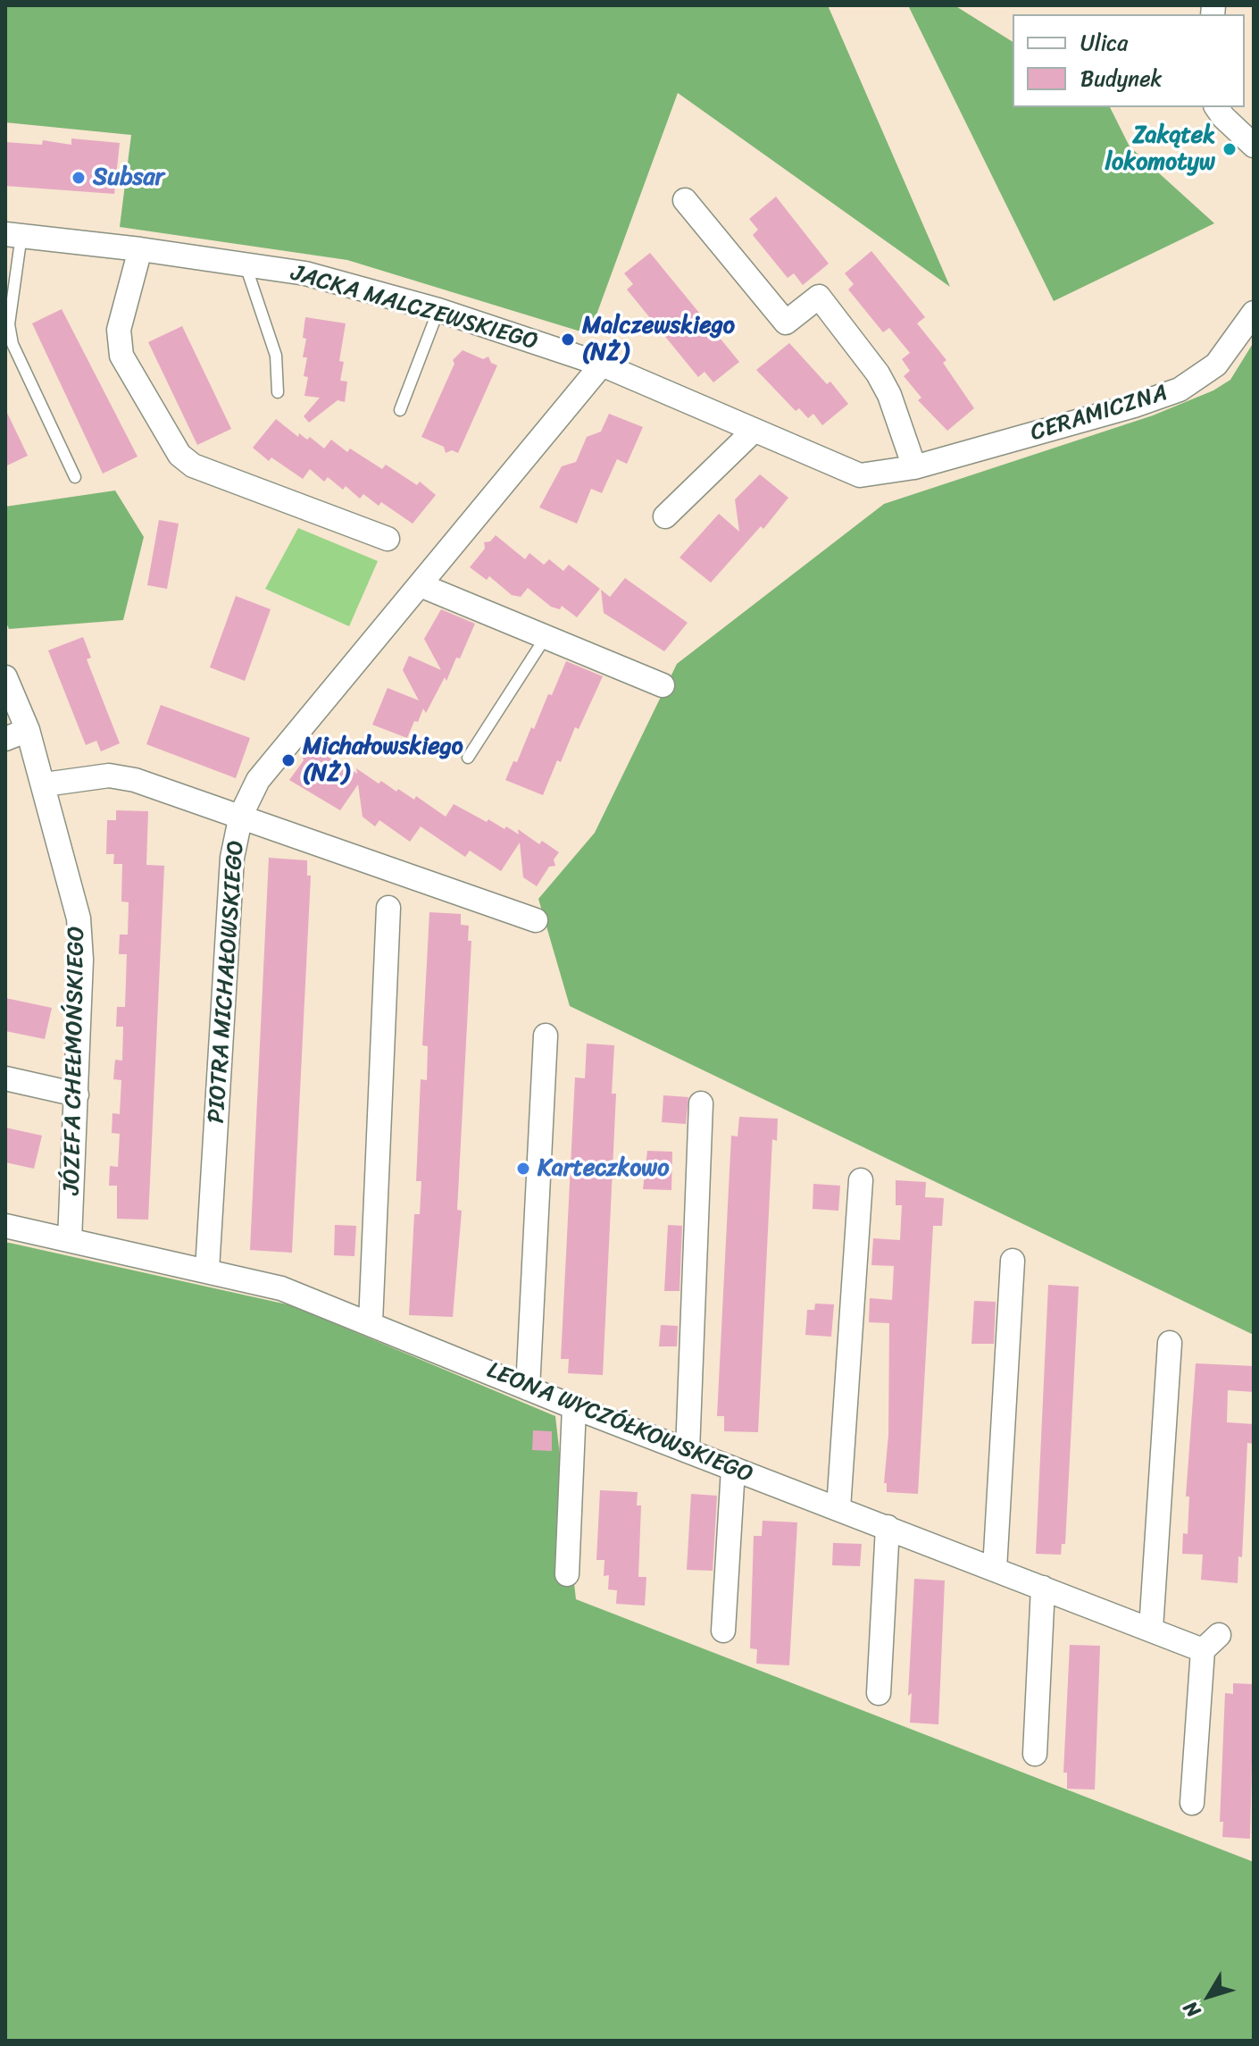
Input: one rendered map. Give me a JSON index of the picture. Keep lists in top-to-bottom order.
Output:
{
  "streets": {
    "street": [
      "JACKA MALCZEWSKIEGO",
      "CERAMICZNA",
      "PIOTRA MICHAŁOWSKIEGO",
      "JÓZEFA CHEŁMOŃSKIEGO",
      "LEONA WYCZÓŁKOWSKIEGO"
    ]
  },
  "crossings": [
    ["JACKA MALCZEWSKIEGO", "CERAMICZNA"],
    ["JACKA MALCZEWSKIEGO", "PIOTRA MICHAŁOWSKIEGO"],
    ["PIOTRA MICHAŁOWSKIEGO", "LEONA WYCZÓŁKOWSKIEGO"],
    ["JÓZEFA CHEŁMOŃSKIEGO", "LEONA WYCZÓŁKOWSKIEGO"]
  ],
  "places": [
    "Zakątek lokomotyw",
    "Subsar",
    "Malczewskiego (NŻ)",
    "Michałowskiego (NŻ)",
    "Karteczkowo"
  ],
  "legend": ["Ulica", "Budynek"],
  "north": "bottom left"
}
